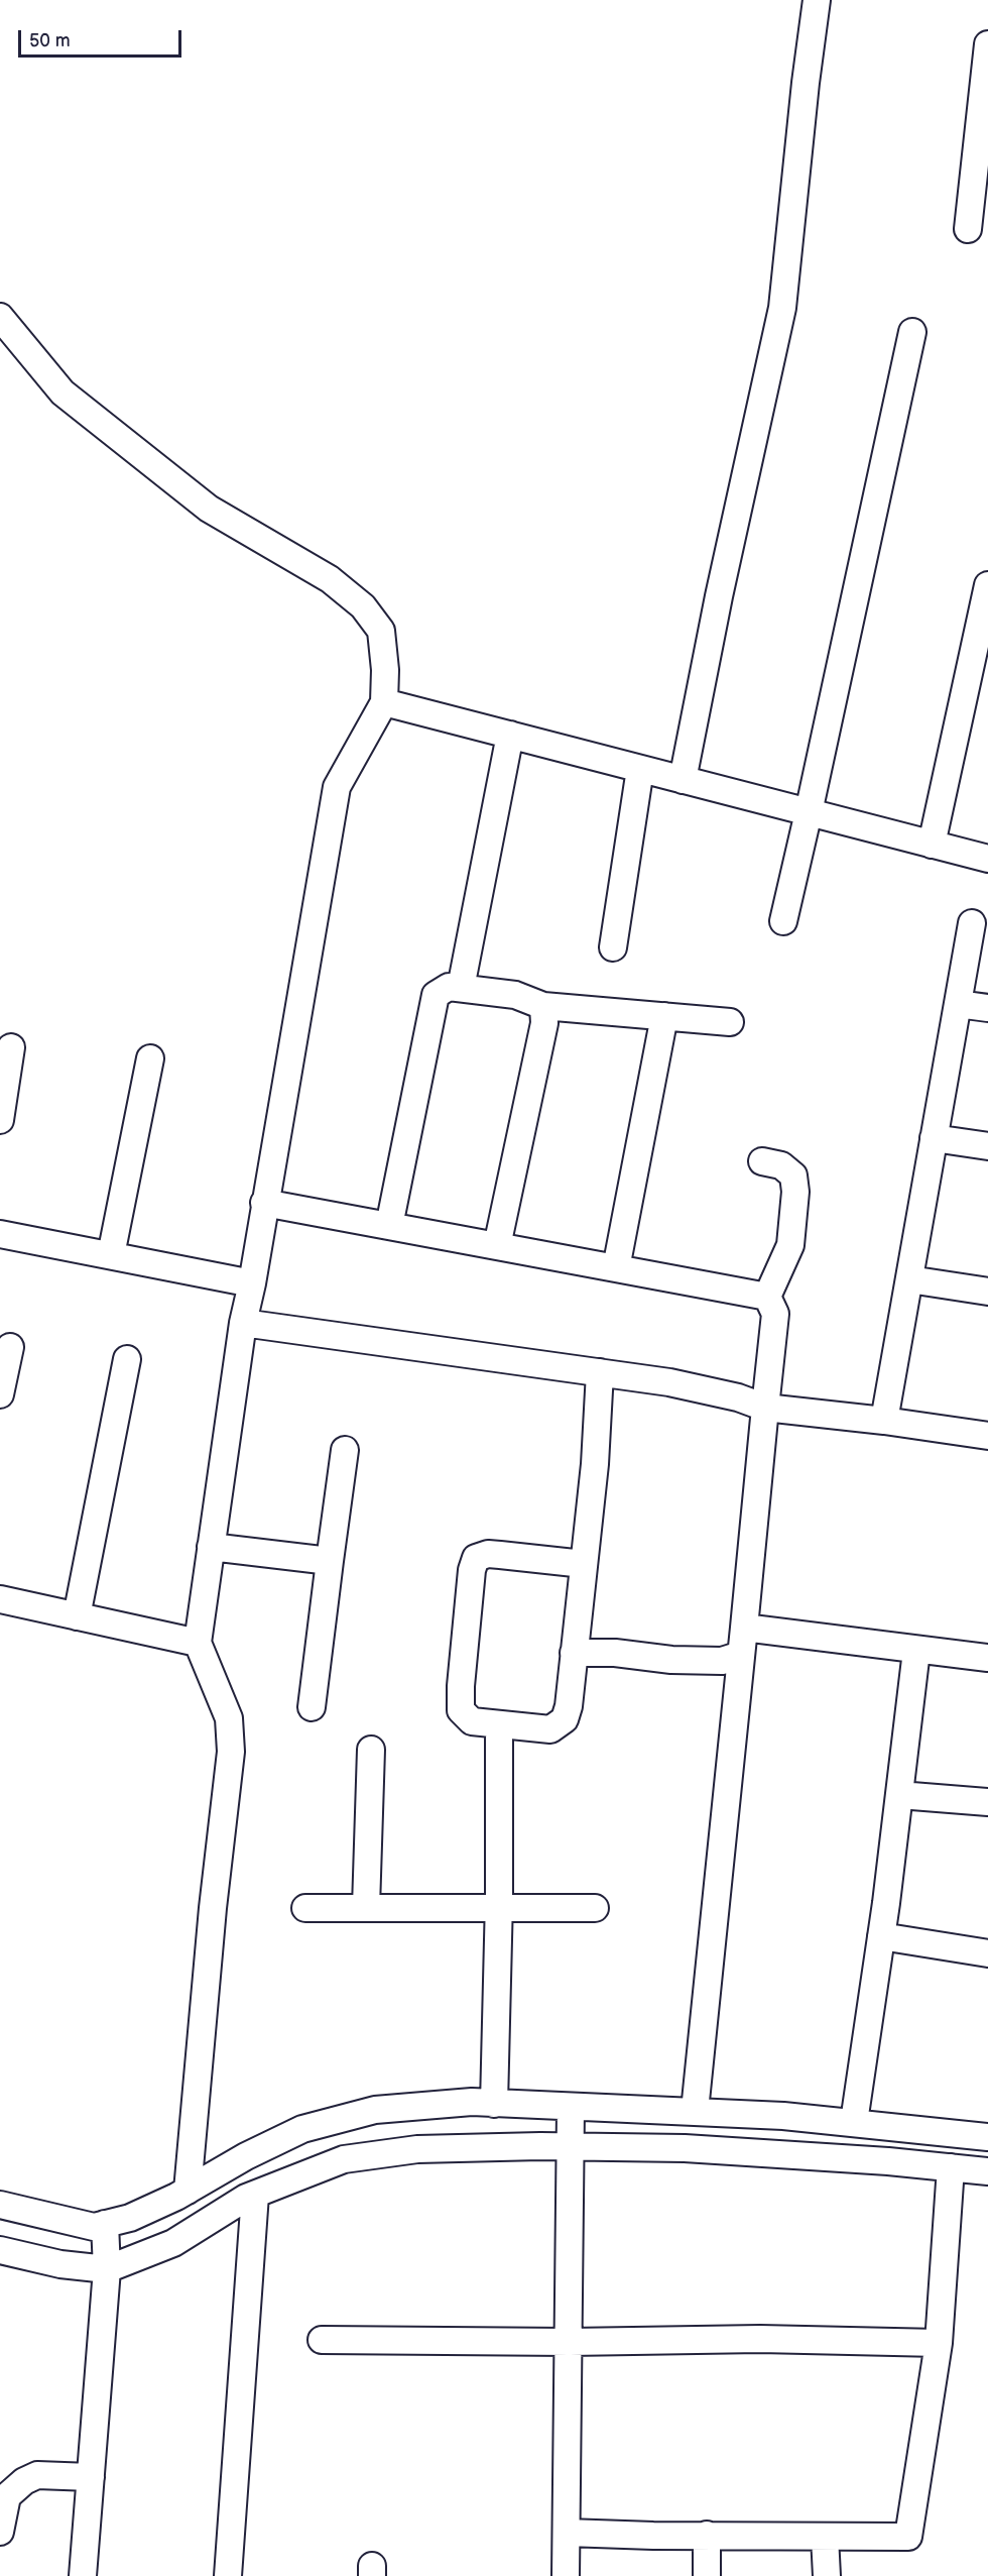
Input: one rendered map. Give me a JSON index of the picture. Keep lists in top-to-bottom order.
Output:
{
  "scale_bar": "50 m"
}
